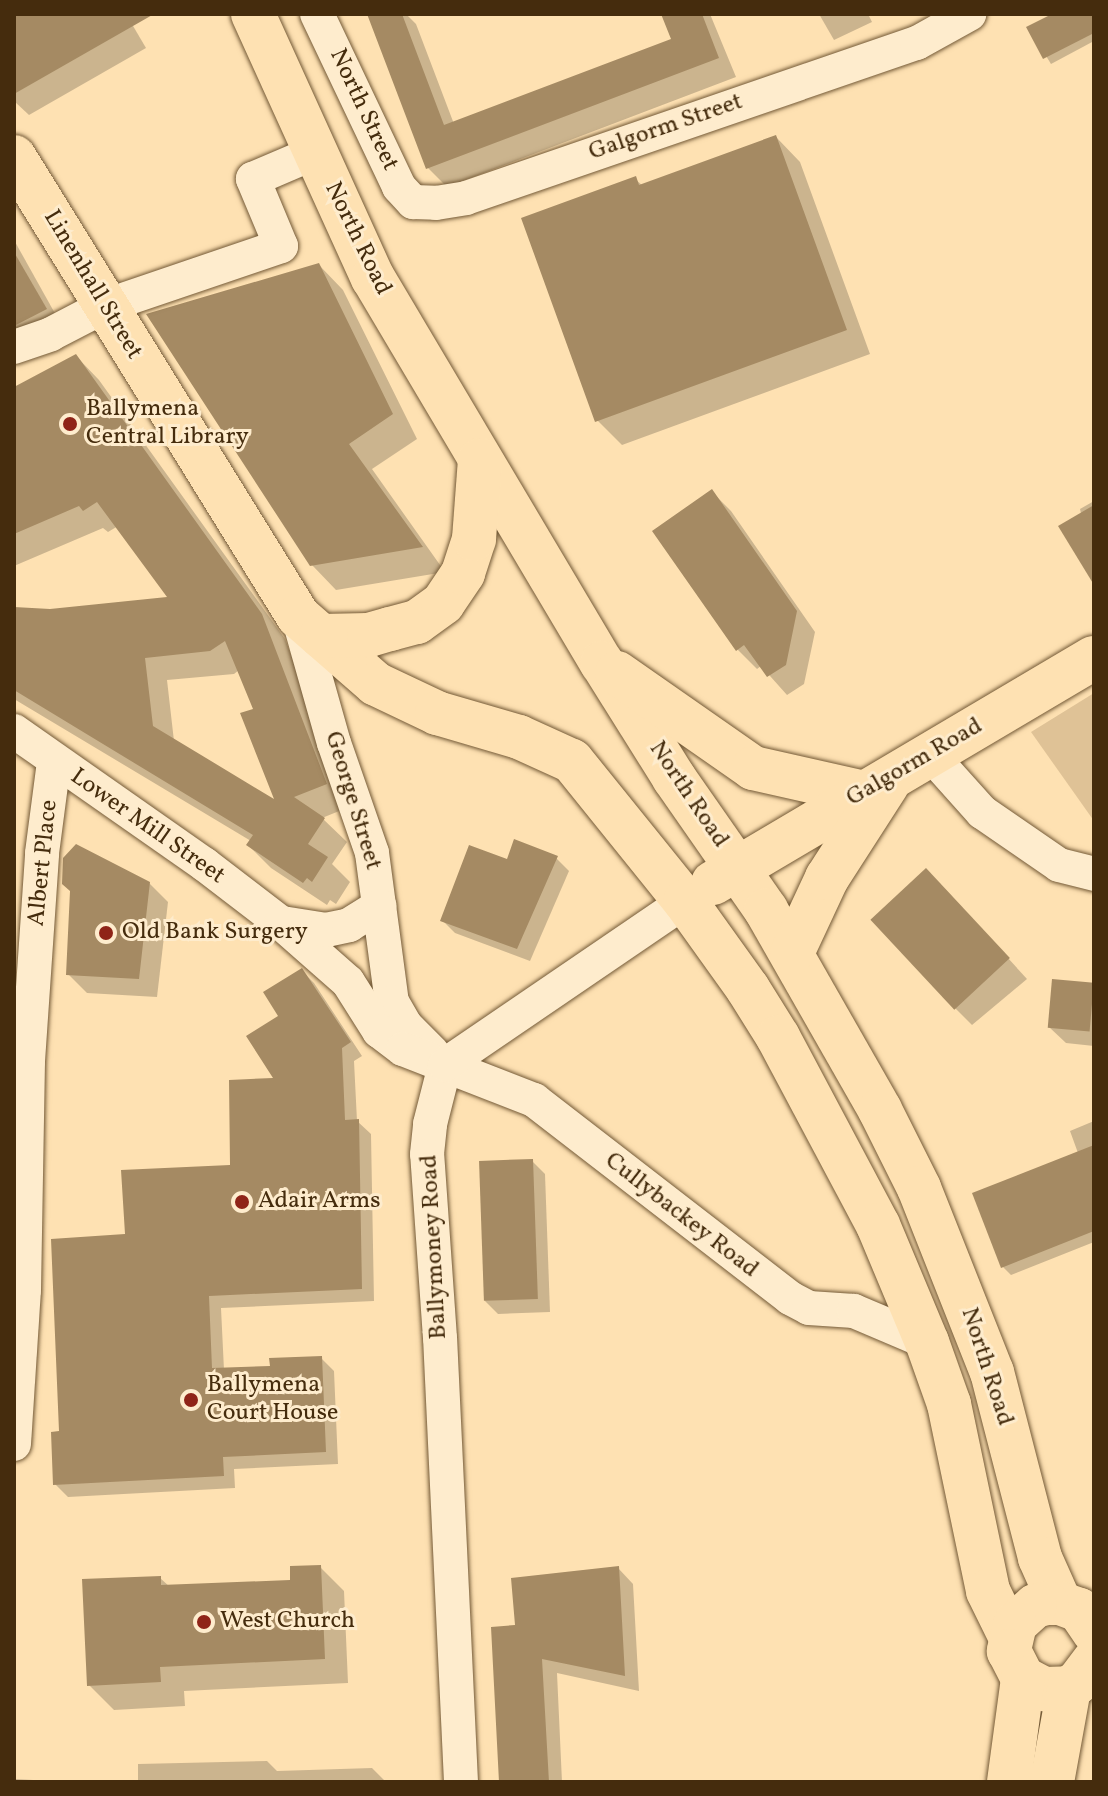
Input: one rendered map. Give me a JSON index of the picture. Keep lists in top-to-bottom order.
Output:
{
  "streets": {
    "main road": ["North Road", "Linenhall Street", "Galgorm Road"],
    "street": [
      "North Street",
      "Galgorm Street",
      "George Street",
      "Lower Mill Street",
      "Albert Place",
      "Cullybackey Road",
      "Ballymoney Road"
    ]
  },
  "crossings": [
    ["North Street", "Galgorm Street"],
    ["North Road", "Galgorm Road"],
    ["Linenhall Street", "George Street"],
    ["Linenhall Street", "Cullybackey Road"],
    ["George Street", "Lower Mill Street"],
    ["George Street", "Cullybackey Road"],
    ["George Street", "Ballymoney Road"],
    ["Lower Mill Street", "Albert Place"],
    ["Lower Mill Street", "Cullybackey Road"],
    ["Lower Mill Street", "Ballymoney Road"],
    ["Cullybackey Road", "Ballymoney Road"]
  ],
  "places": [
    "Ballymena Central Library",
    "Old Bank Surgery",
    "Adair Arms",
    "Ballymena Court House",
    "West Church"
  ]
}
